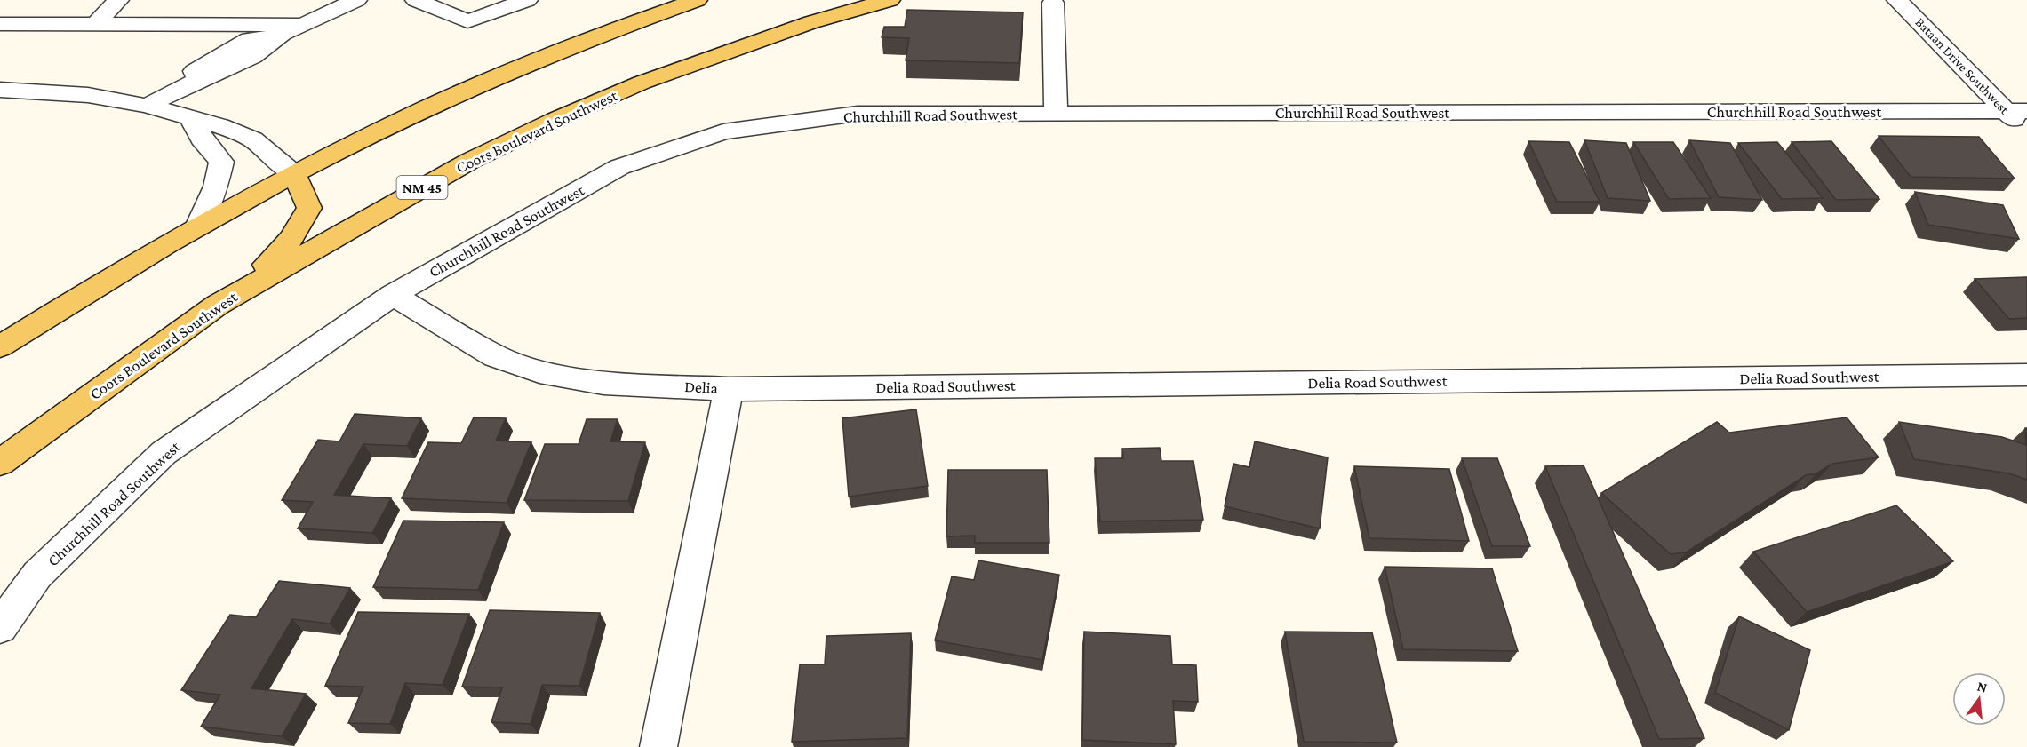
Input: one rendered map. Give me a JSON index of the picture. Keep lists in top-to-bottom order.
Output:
{
  "streets": {
    "main road": ["Coors Boulevard Southwest", "NM 45"],
    "street": [
      "Bataan Drive Southwest",
      "Churchhill Road Southwest",
      "Delia Road Southwest",
      "Delia"
    ]
  },
  "crossings": [
    ["Bataan Drive Southwest", "Churchhill Road Southwest"],
    ["Churchhill Road Southwest", "Delia"],
    ["Delia Road Southwest", "Delia"]
  ],
  "north": "top"
}
